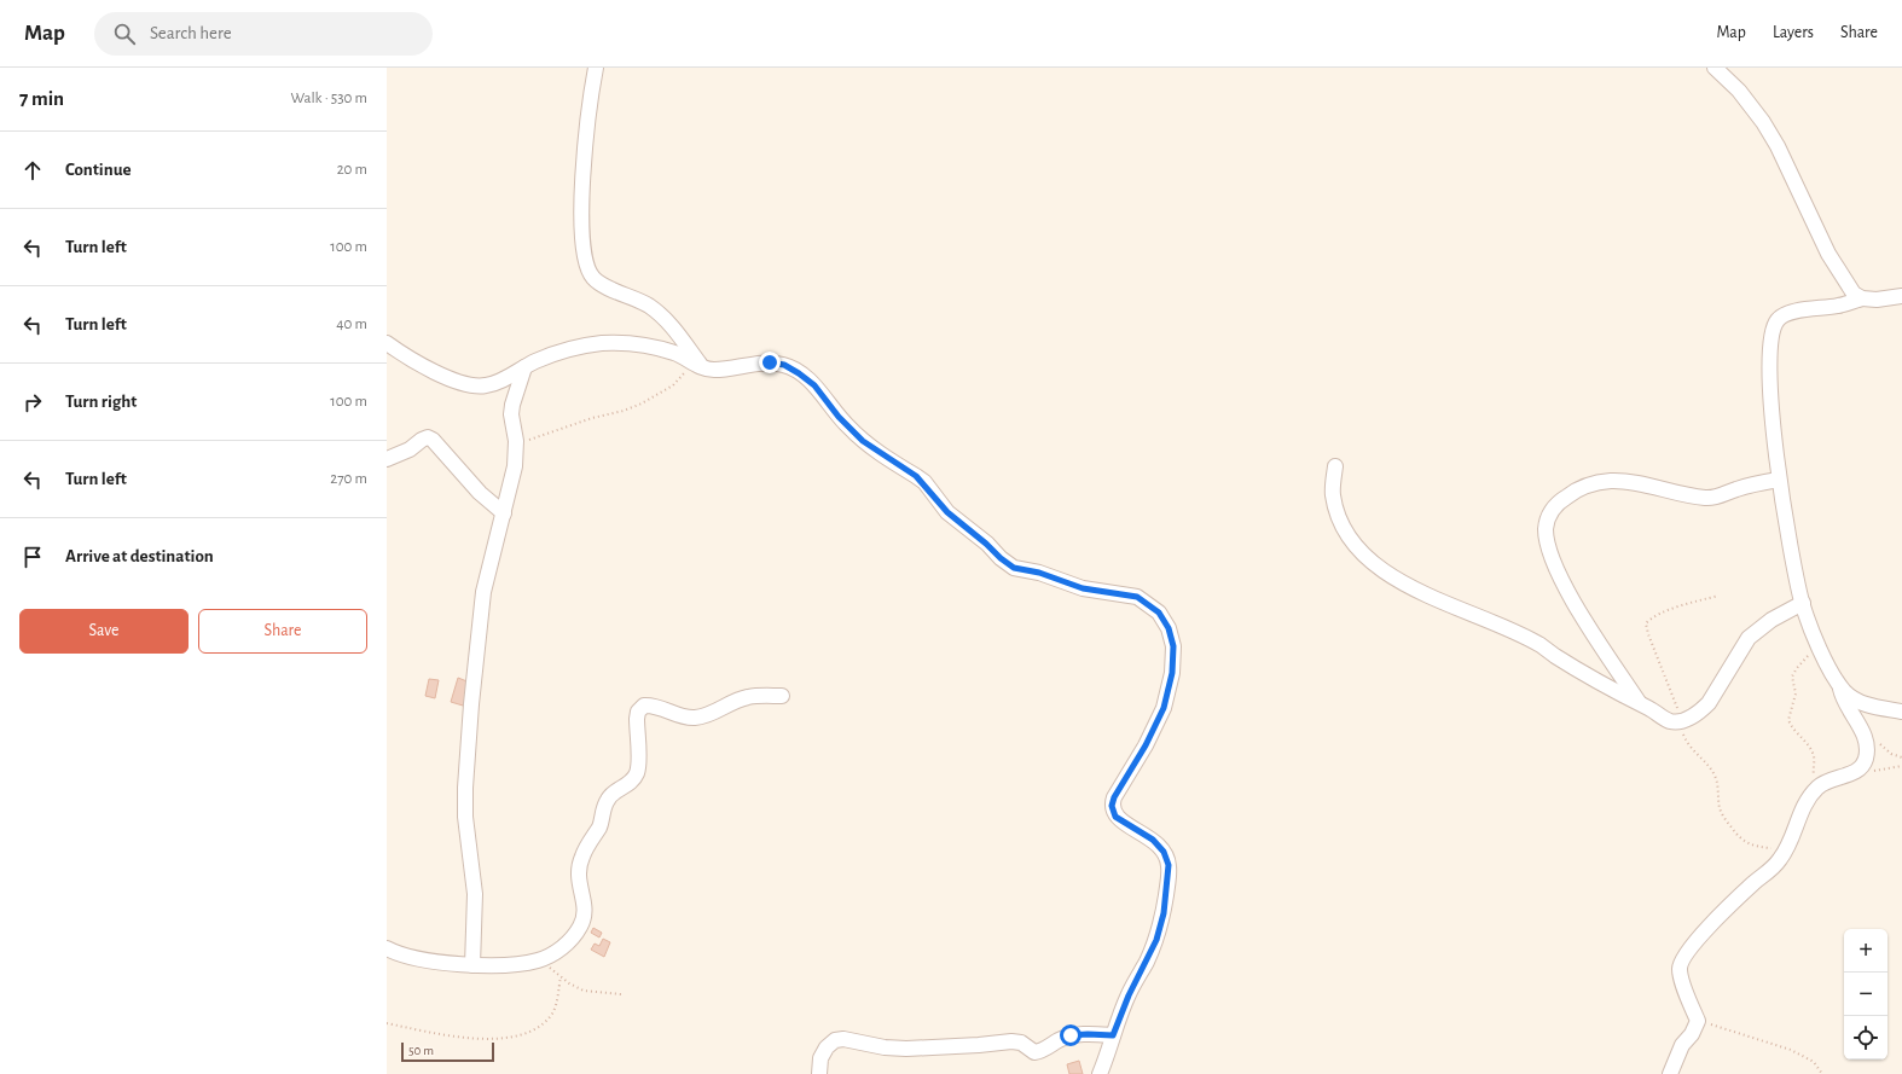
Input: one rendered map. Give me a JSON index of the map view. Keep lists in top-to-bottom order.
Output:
{
  "scale_bar": "50 m",
  "page": {
    "header": "Map",
    "search": "Search here",
    "nav": ["Map", "Layers", "Share"],
    "heading": ["7 min", "Walk · 530 m"],
    "list": [
      ["Continue", "20 m"],
      ["Turn left", "100 m"],
      ["Turn left", "40 m"],
      ["Turn right", "100 m"],
      ["Turn left", "270 m"],
      "Arrive at destination"
    ],
    "buttons": ["Save", "Share"],
    "map_buttons": ["+", "−"],
    "scale": "50 m"
  }
}
